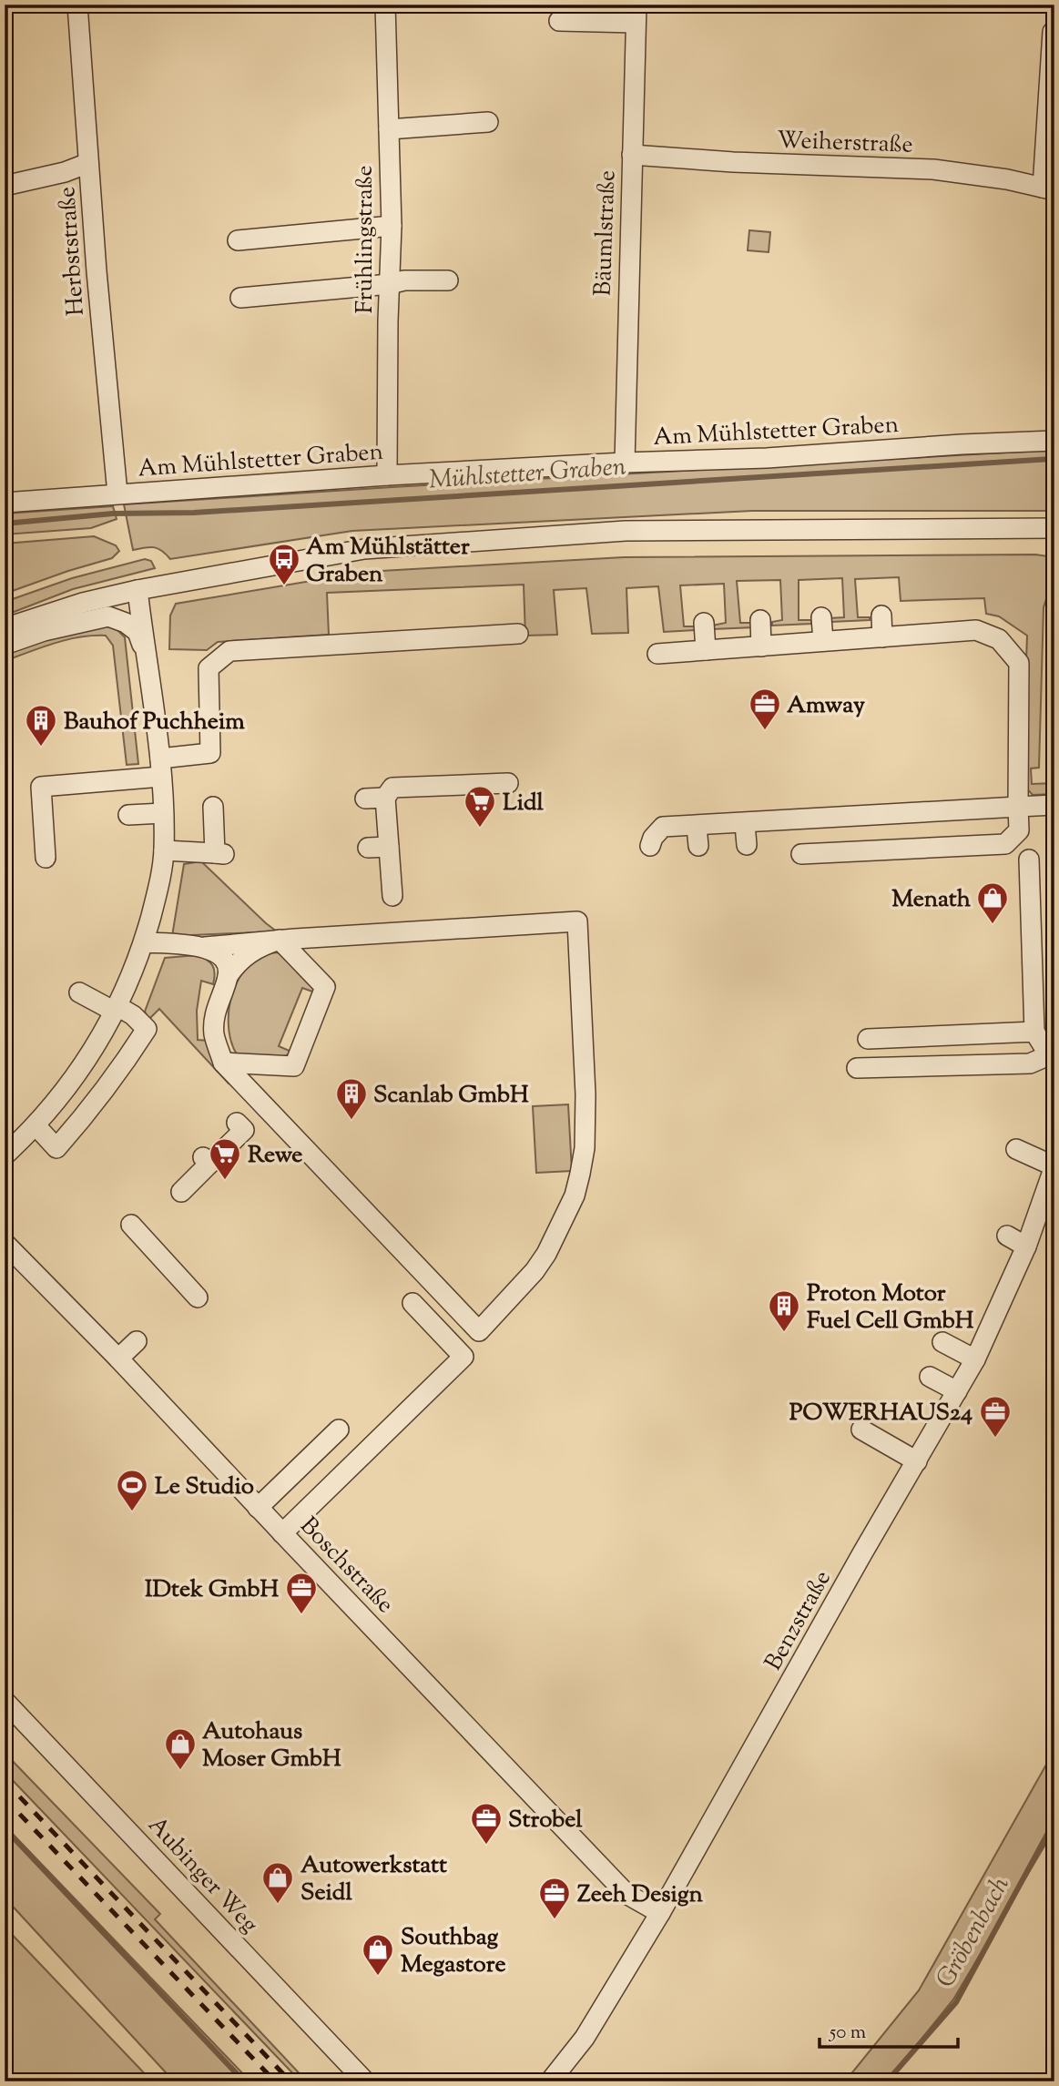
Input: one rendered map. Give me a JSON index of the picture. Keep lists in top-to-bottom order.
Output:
{
  "streets": {
    "street": [
      "Weiherstraße",
      "Bäumlstraße",
      "Frühlingstraße",
      "Herbststraße",
      "Am Mühlstetter Graben",
      "Boschstraße",
      "Benzstraße",
      "Aubinger Weg"
    ]
  },
  "crossings": [
    ["Weiherstraße", "Bäumlstraße"],
    ["Bäumlstraße", "Am Mühlstetter Graben"],
    ["Frühlingstraße", "Am Mühlstetter Graben"],
    ["Herbststraße", "Am Mühlstetter Graben"],
    ["Boschstraße", "Benzstraße"]
  ],
  "water": ["Mühlstetter Graben", "Gröbenbach"],
  "places": {
    "bus stop": ["Am Mühlstätter Graben"],
    "office": [
      "Amway",
      "POWERHAUS24",
      "IDtek GmbH",
      "Strobel",
      "Zeeh Design"
    ],
    "building": ["Bauhof Puchheim", "Scanlab GmbH", "Proton Motor Fuel Cell GmbH"],
    "supermarket": ["Lidl", "Rewe"],
    "shop": [
      "Menath",
      "Autohaus Moser GmbH",
      "Autowerkstatt Seidl",
      "Southbag Megastore"
    ],
    "sports": ["Le Studio"]
  },
  "scale_bar": "50 m"
}
